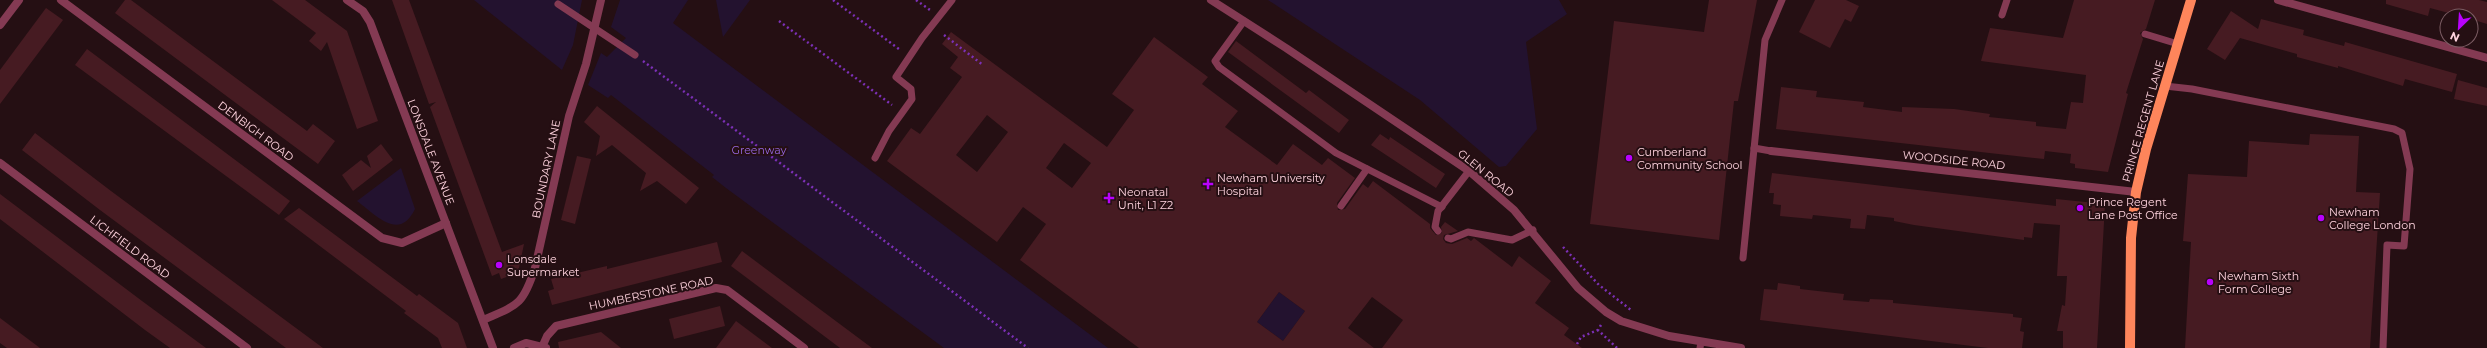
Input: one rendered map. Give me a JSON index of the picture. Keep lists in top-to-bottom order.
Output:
{
  "streets": {
    "main road": ["PRINCE REGENT LANE"],
    "street": [
      "DENBIGH ROAD",
      "LONSDALE AVENUE",
      "WOODSIDE ROAD",
      "BOUNDARY LANE",
      "GLEN ROAD",
      "LICHFIELD ROAD",
      "HUMBERSTONE ROAD"
    ]
  },
  "crossings": [
    ["PRINCE REGENT LANE", "WOODSIDE ROAD"],
    ["DENBIGH ROAD", "LONSDALE AVENUE"],
    ["LONSDALE AVENUE", "BOUNDARY LANE"]
  ],
  "parks": ["Greenway"],
  "places": {
    "other": [
      "Cumberland Community School",
      "Prince Regent Lane Post Office",
      "Newham College London",
      "Lonsdale Supermarket",
      "Newham Sixth Form College"
    ],
    "health": ["Newham University Hospital", "Neonatal Unit, L1 Z2"]
  },
  "north": "bottom left"
}
